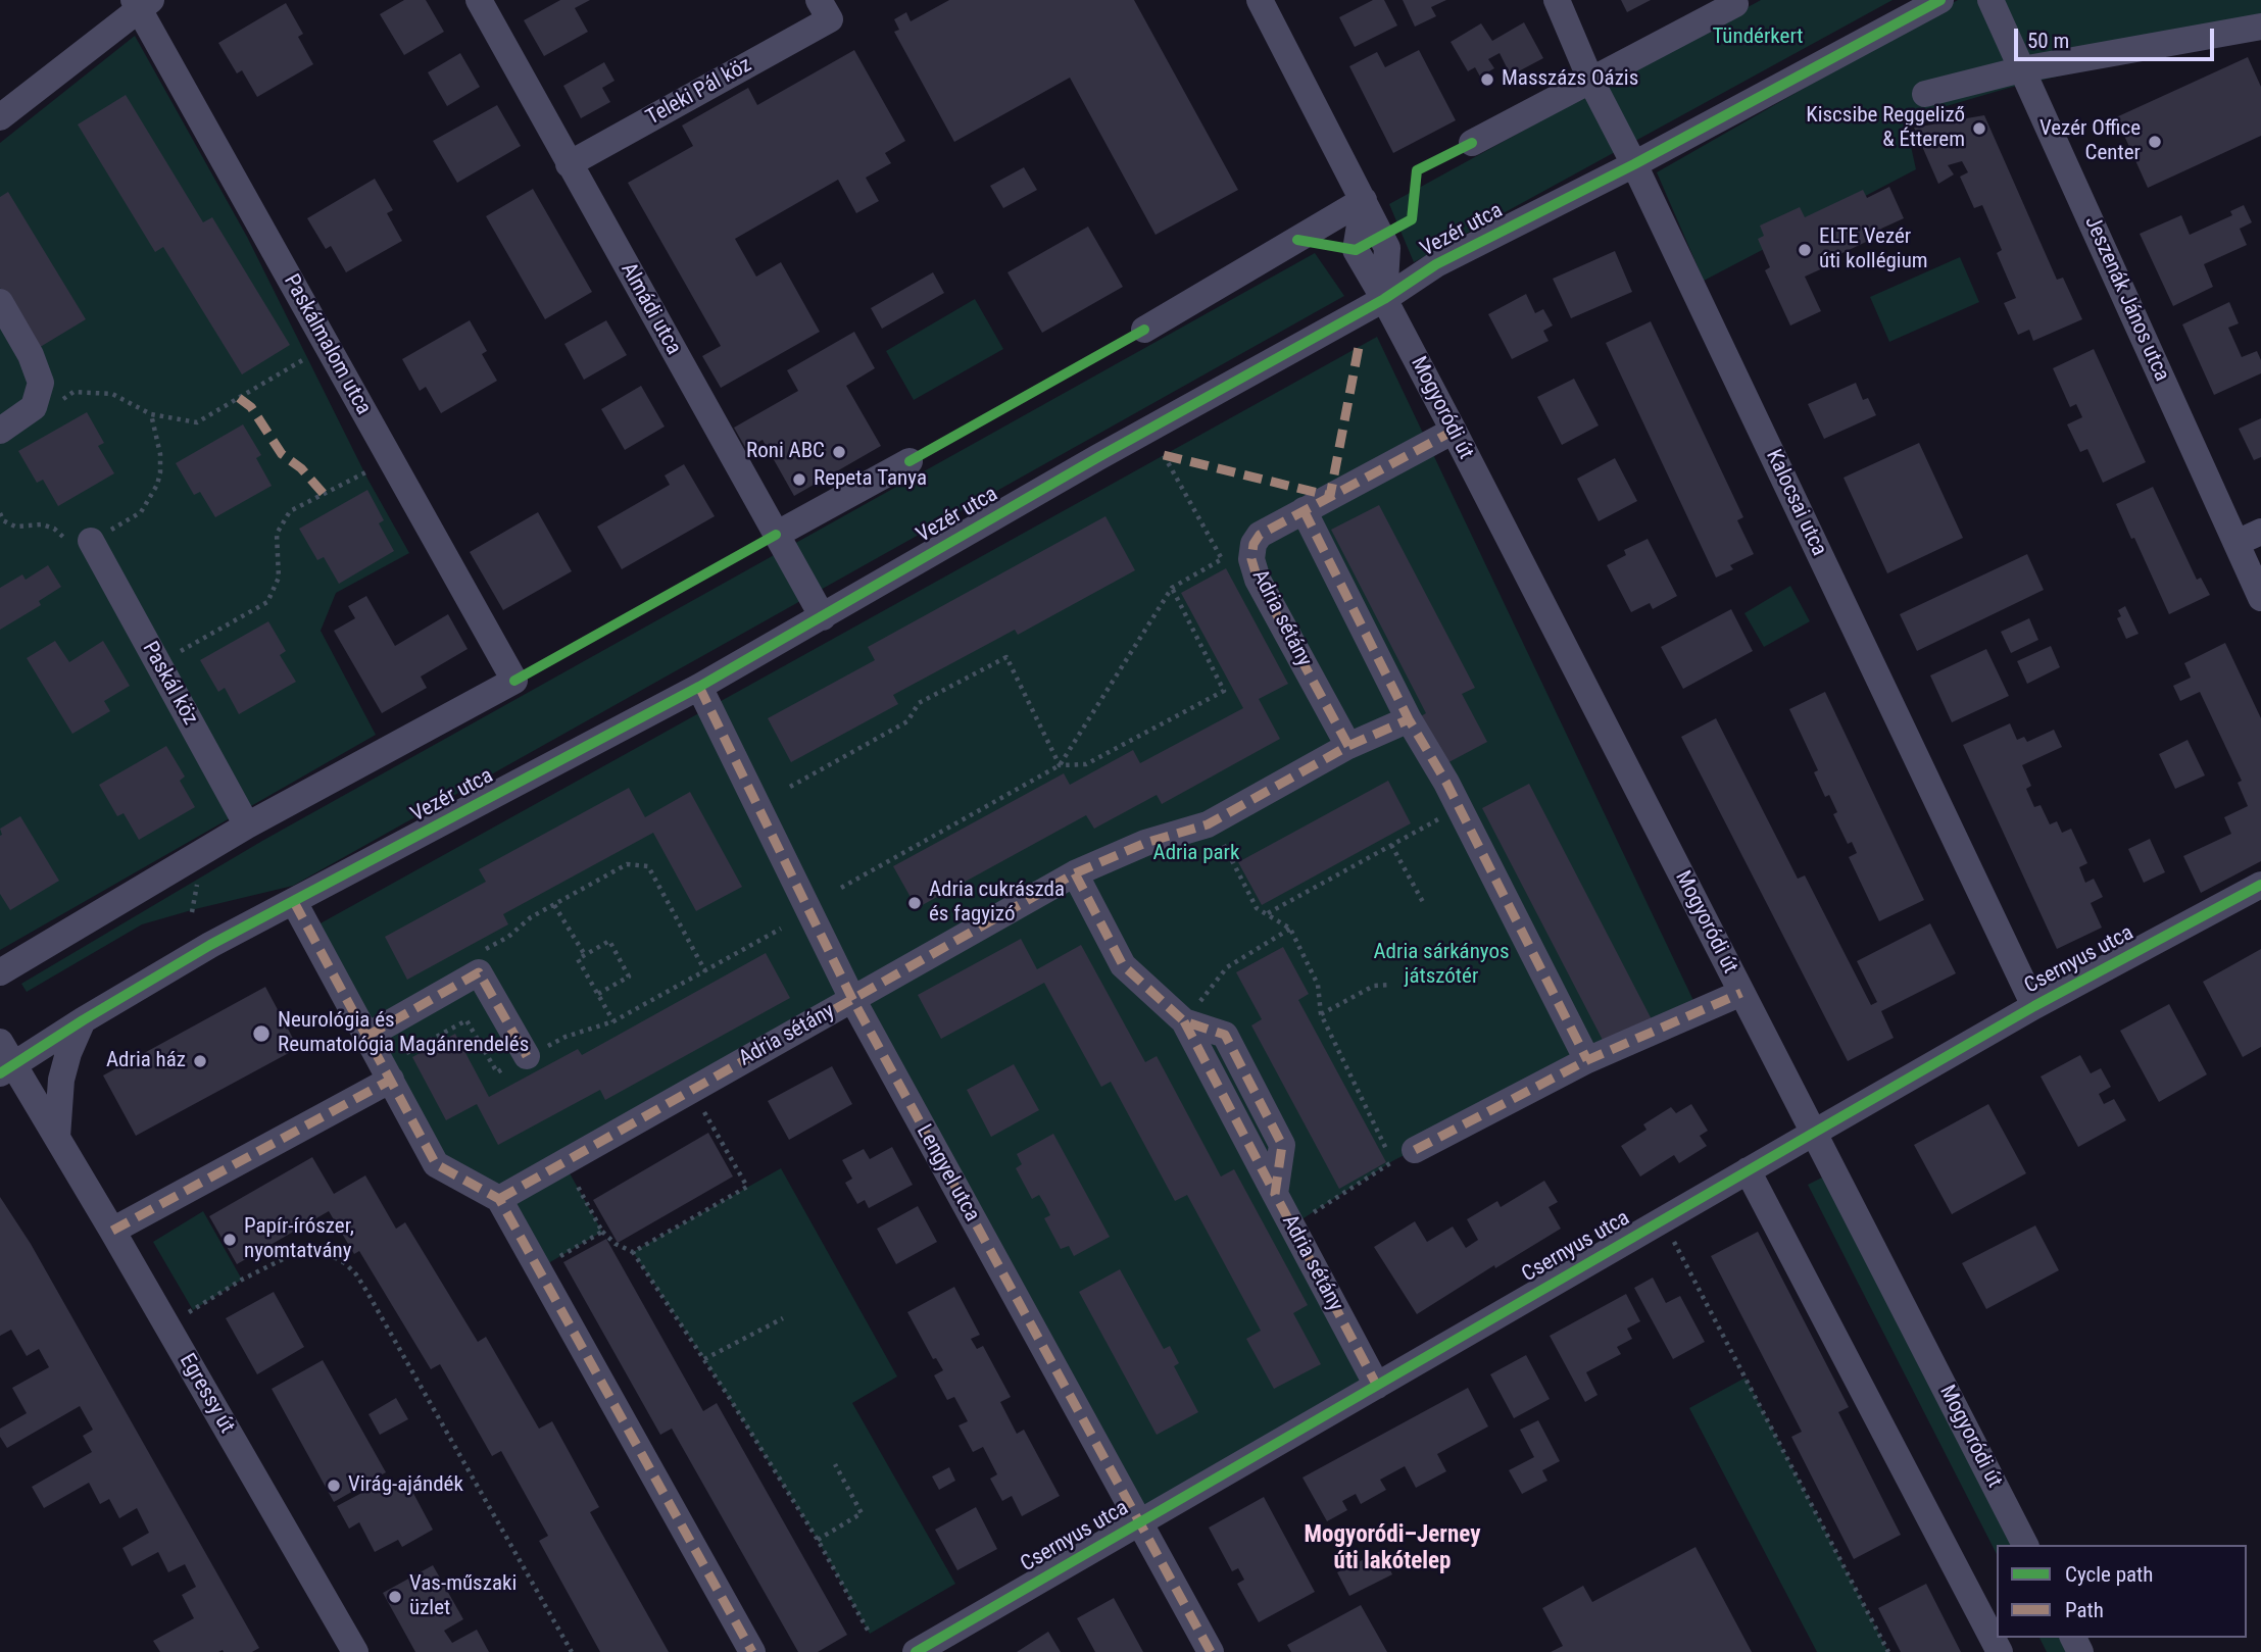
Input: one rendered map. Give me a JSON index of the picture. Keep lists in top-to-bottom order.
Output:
{
  "streets": {
    "street": [
      "Teleki Pál köz",
      "Vezér utca",
      "Jeszenák János utca",
      "Almádi utca",
      "Paskálmalom utca",
      "Mogyoródi út",
      "Kalocsai utca",
      "Adria sétány",
      "Paskál köz",
      "Csernyus utca",
      "Lengyel utca",
      "Egressy út"
    ]
  },
  "crossings": [
    ["Teleki Pál köz", "Almádi utca"],
    ["Vezér utca", "Almádi utca"],
    ["Vezér utca", "Mogyoródi út"],
    ["Vezér utca", "Kalocsai utca"],
    ["Vezér utca", "Lengyel utca"],
    ["Vezér utca", "Egressy út"],
    ["Paskálmalom utca", "Paskál köz"],
    ["Mogyoródi út", "Adria sétány"],
    ["Mogyoródi út", "Csernyus utca"],
    ["Kalocsai utca", "Csernyus utca"],
    ["Adria sétány", "Csernyus utca"],
    ["Adria sétány", "Lengyel utca"],
    ["Csernyus utca", "Lengyel utca"]
  ],
  "districts": ["Mogyoródi–Jerney úti lakótelep"],
  "parks": ["Tündérkert", "Adria park", "Adria sárkányos játszótér"],
  "places": [
    "Masszázs Oázis",
    "Kiscsibe Reggeliző & Étterem",
    "Vezér Office Center",
    "ELTE Vezér úti kollégium",
    "Roni ABC",
    "Repeta Tanya",
    "Adria cukrászda és fagyizó",
    "Neurológia és Reumatológia Magánrendelés",
    "Adria ház",
    "Papír-írószer, nyomtatvány",
    "Virág-ajándék",
    "Vas-műszaki üzlet"
  ],
  "legend": ["Cycle path", "Path"],
  "scale_bar": "50 m"
}
